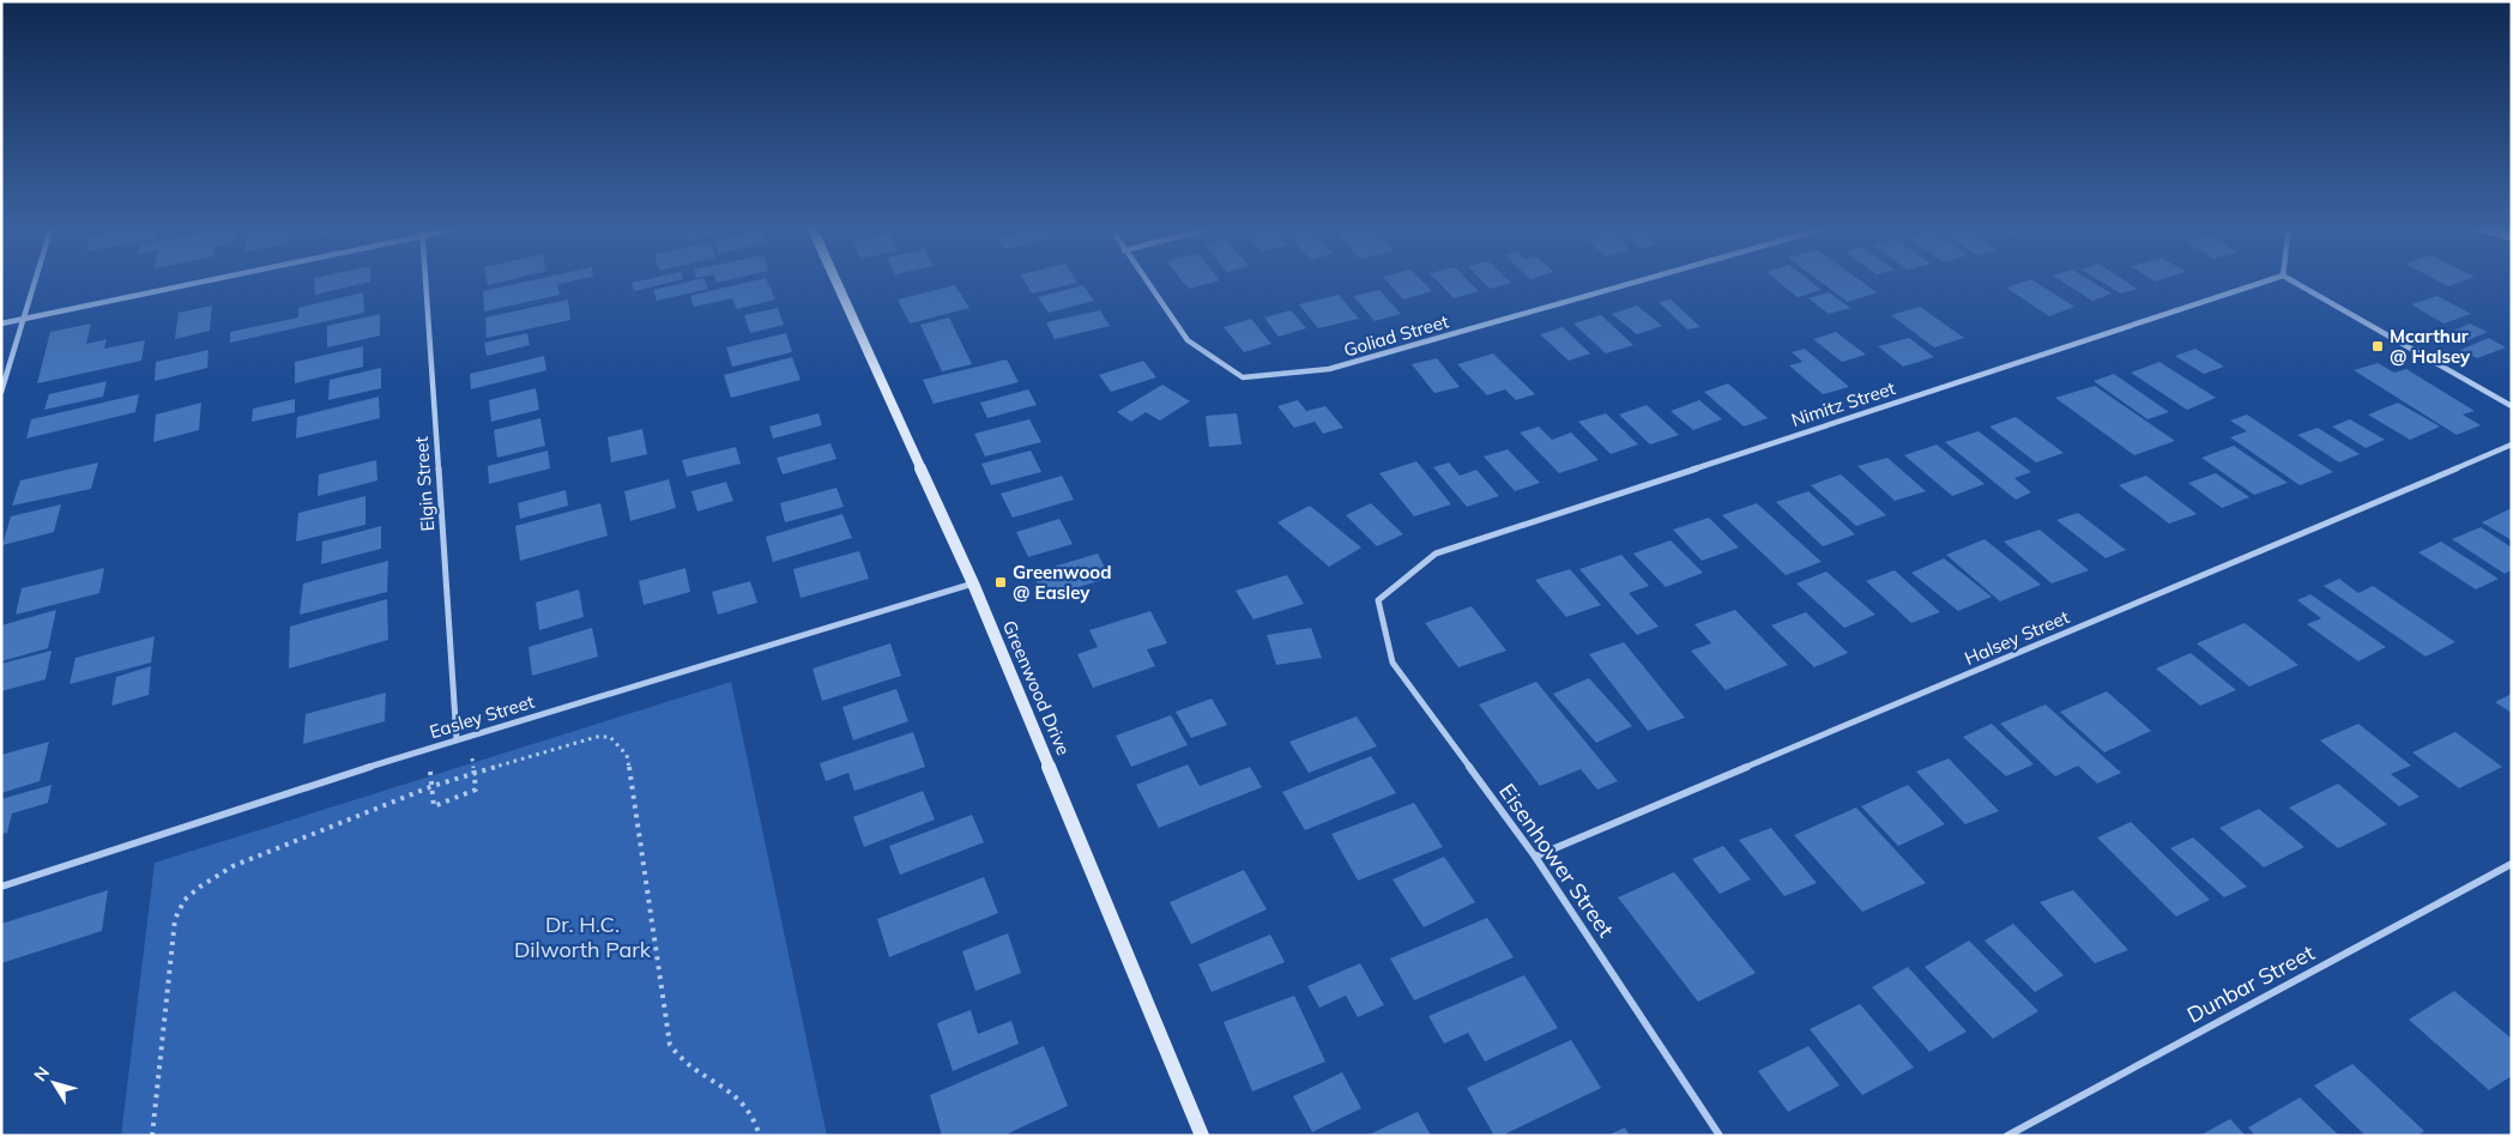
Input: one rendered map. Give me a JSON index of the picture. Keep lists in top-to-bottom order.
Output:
{
  "streets": {
    "main road": ["Greenwood Drive"],
    "street": [
      "Goliad Street",
      "Nimitz Street",
      "Elgin Street",
      "Halsey Street",
      "Easley Street",
      "Eisenhower Street",
      "Dunbar Street"
    ]
  },
  "crossings": [
    ["Nimitz Street", "Eisenhower Street"],
    ["Elgin Street", "Easley Street"],
    ["Halsey Street", "Eisenhower Street"],
    ["Greenwood Drive", "Easley Street"]
  ],
  "parks": ["Dr. H.C. Dilworth Park"],
  "places": {
    "transit": ["Mcarthur @ Halsey", "Greenwood @ Easley"]
  },
  "north": "top left"
}
